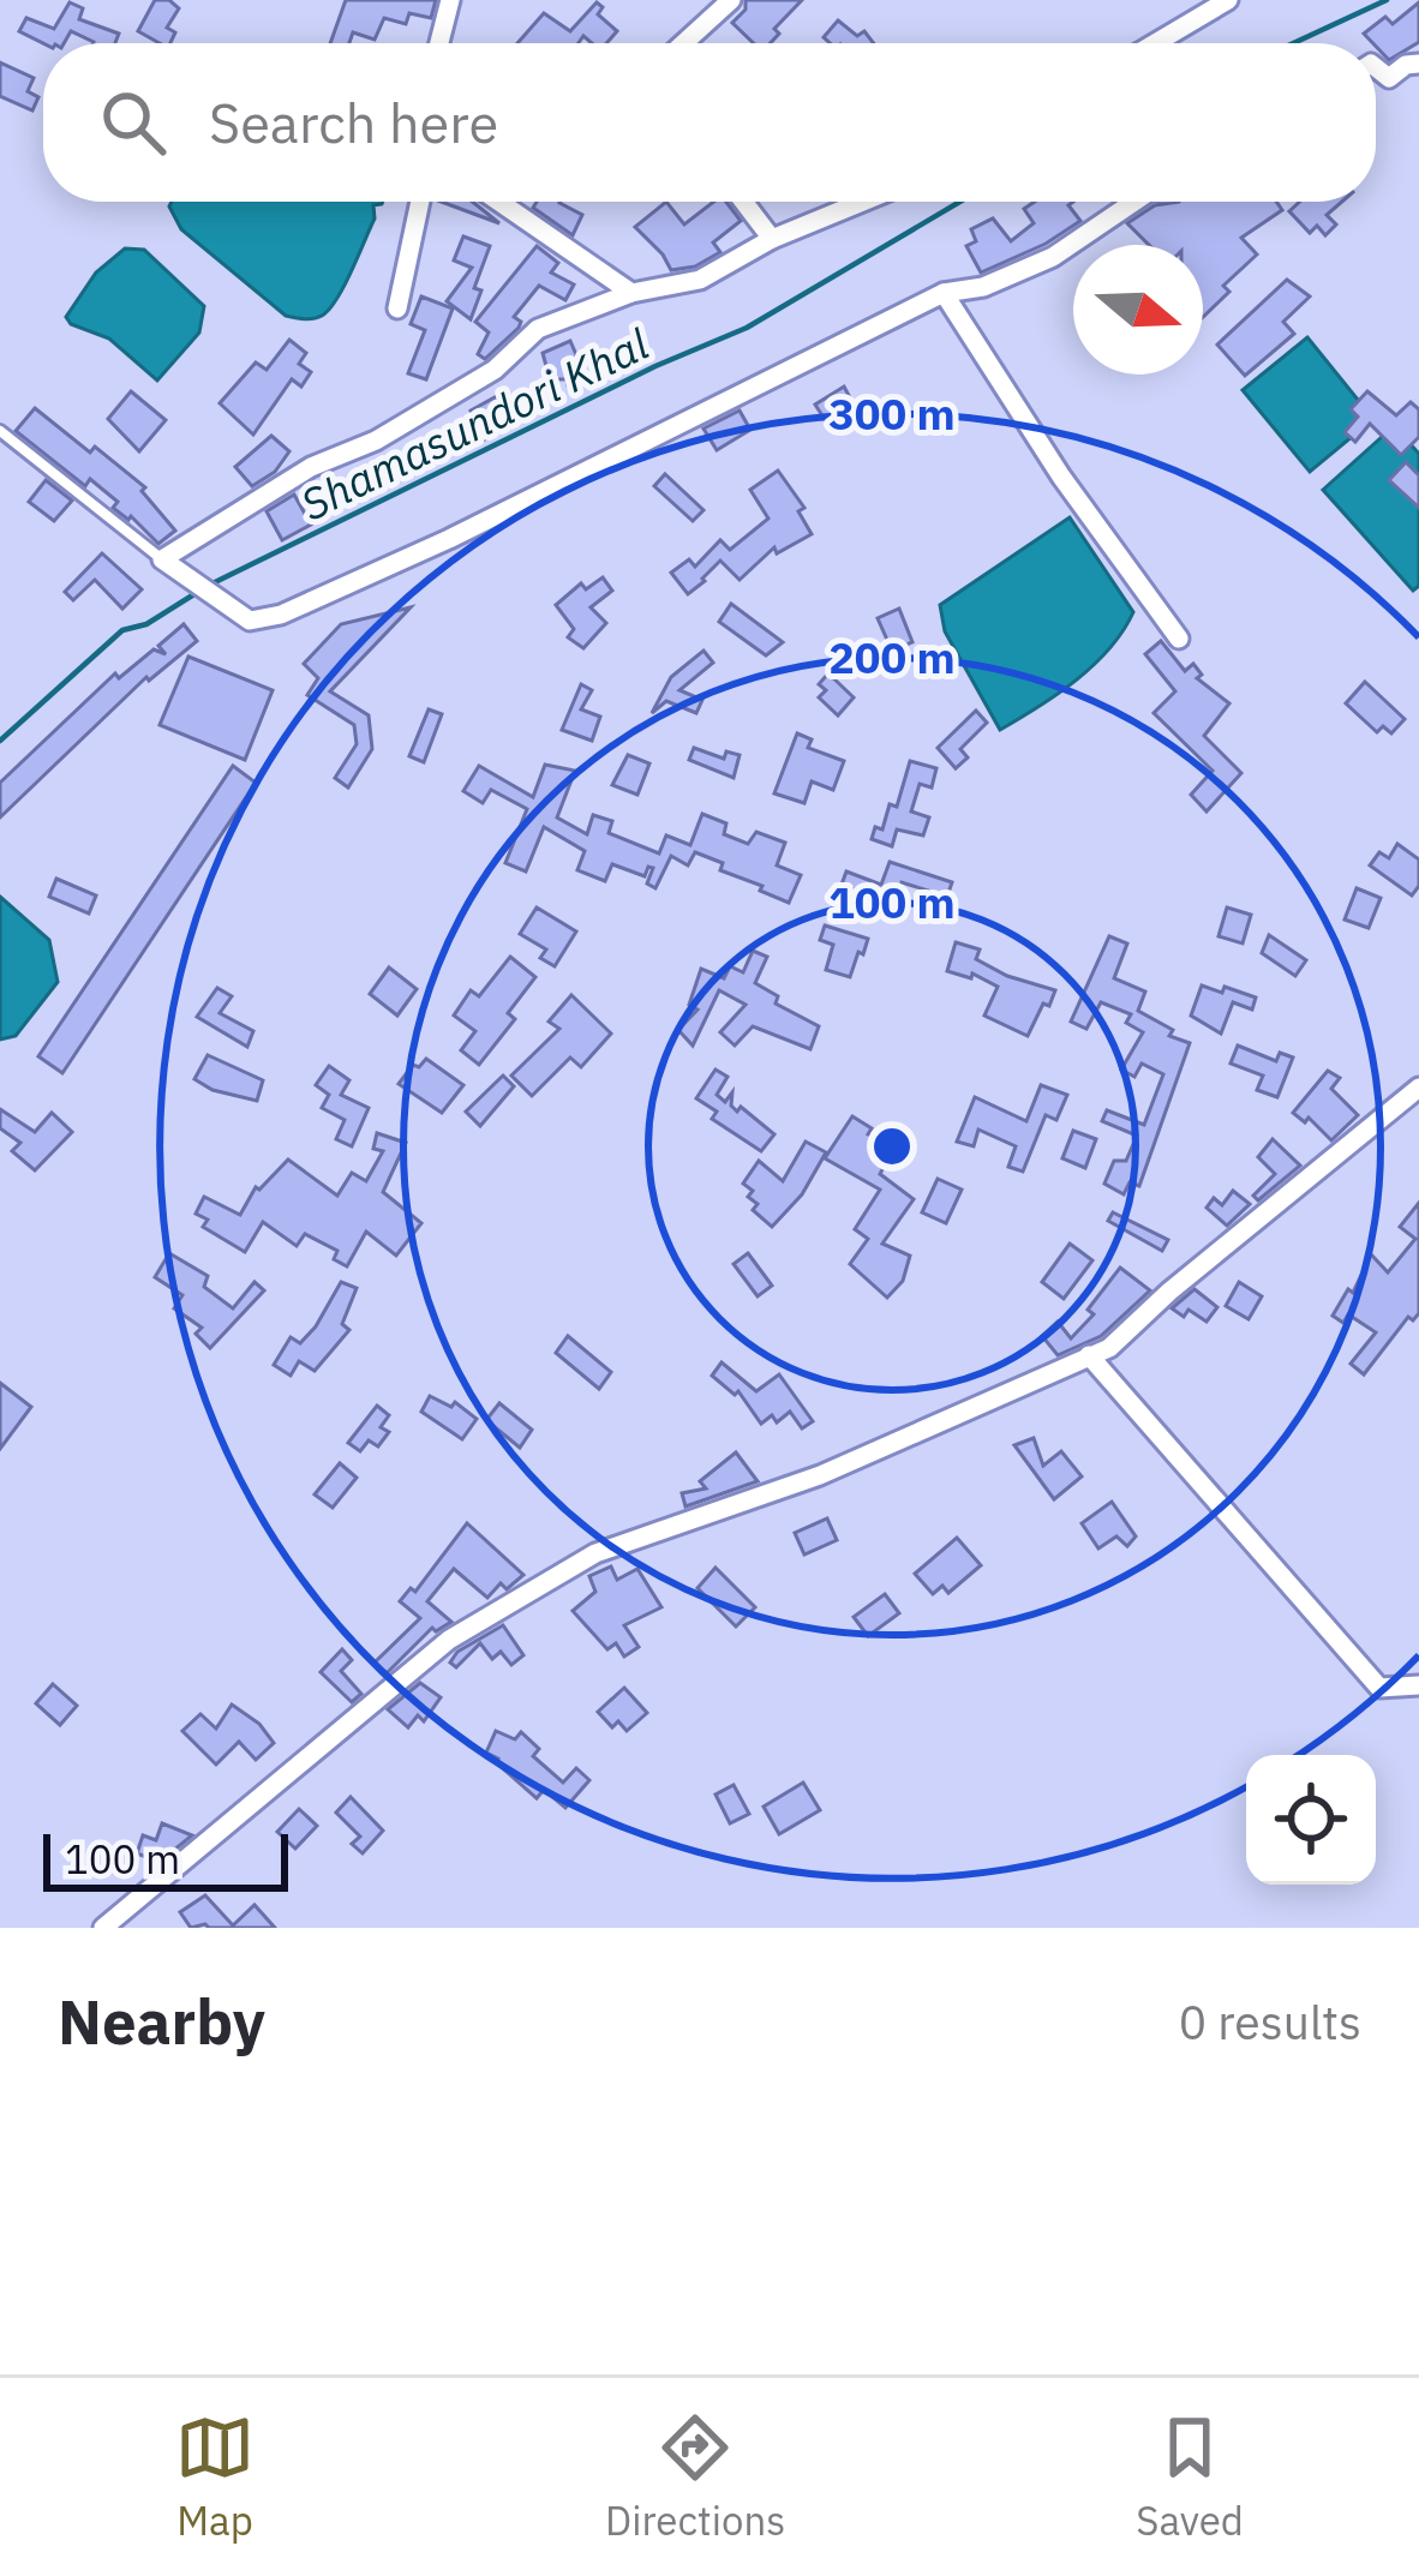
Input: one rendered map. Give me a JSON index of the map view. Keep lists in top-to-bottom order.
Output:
{
  "water": ["Shamasundori Khal"],
  "scale_bar": "100 m",
  "north": "right",
  "page": {
    "search": "Search here",
    "scale": "100 m",
    "heading": ["Nearby", "0 results"],
    "nav": ["Map", "Directions", "Saved"]
  },
  "rings": ["300 m", "200 m", "100 m"]
}
